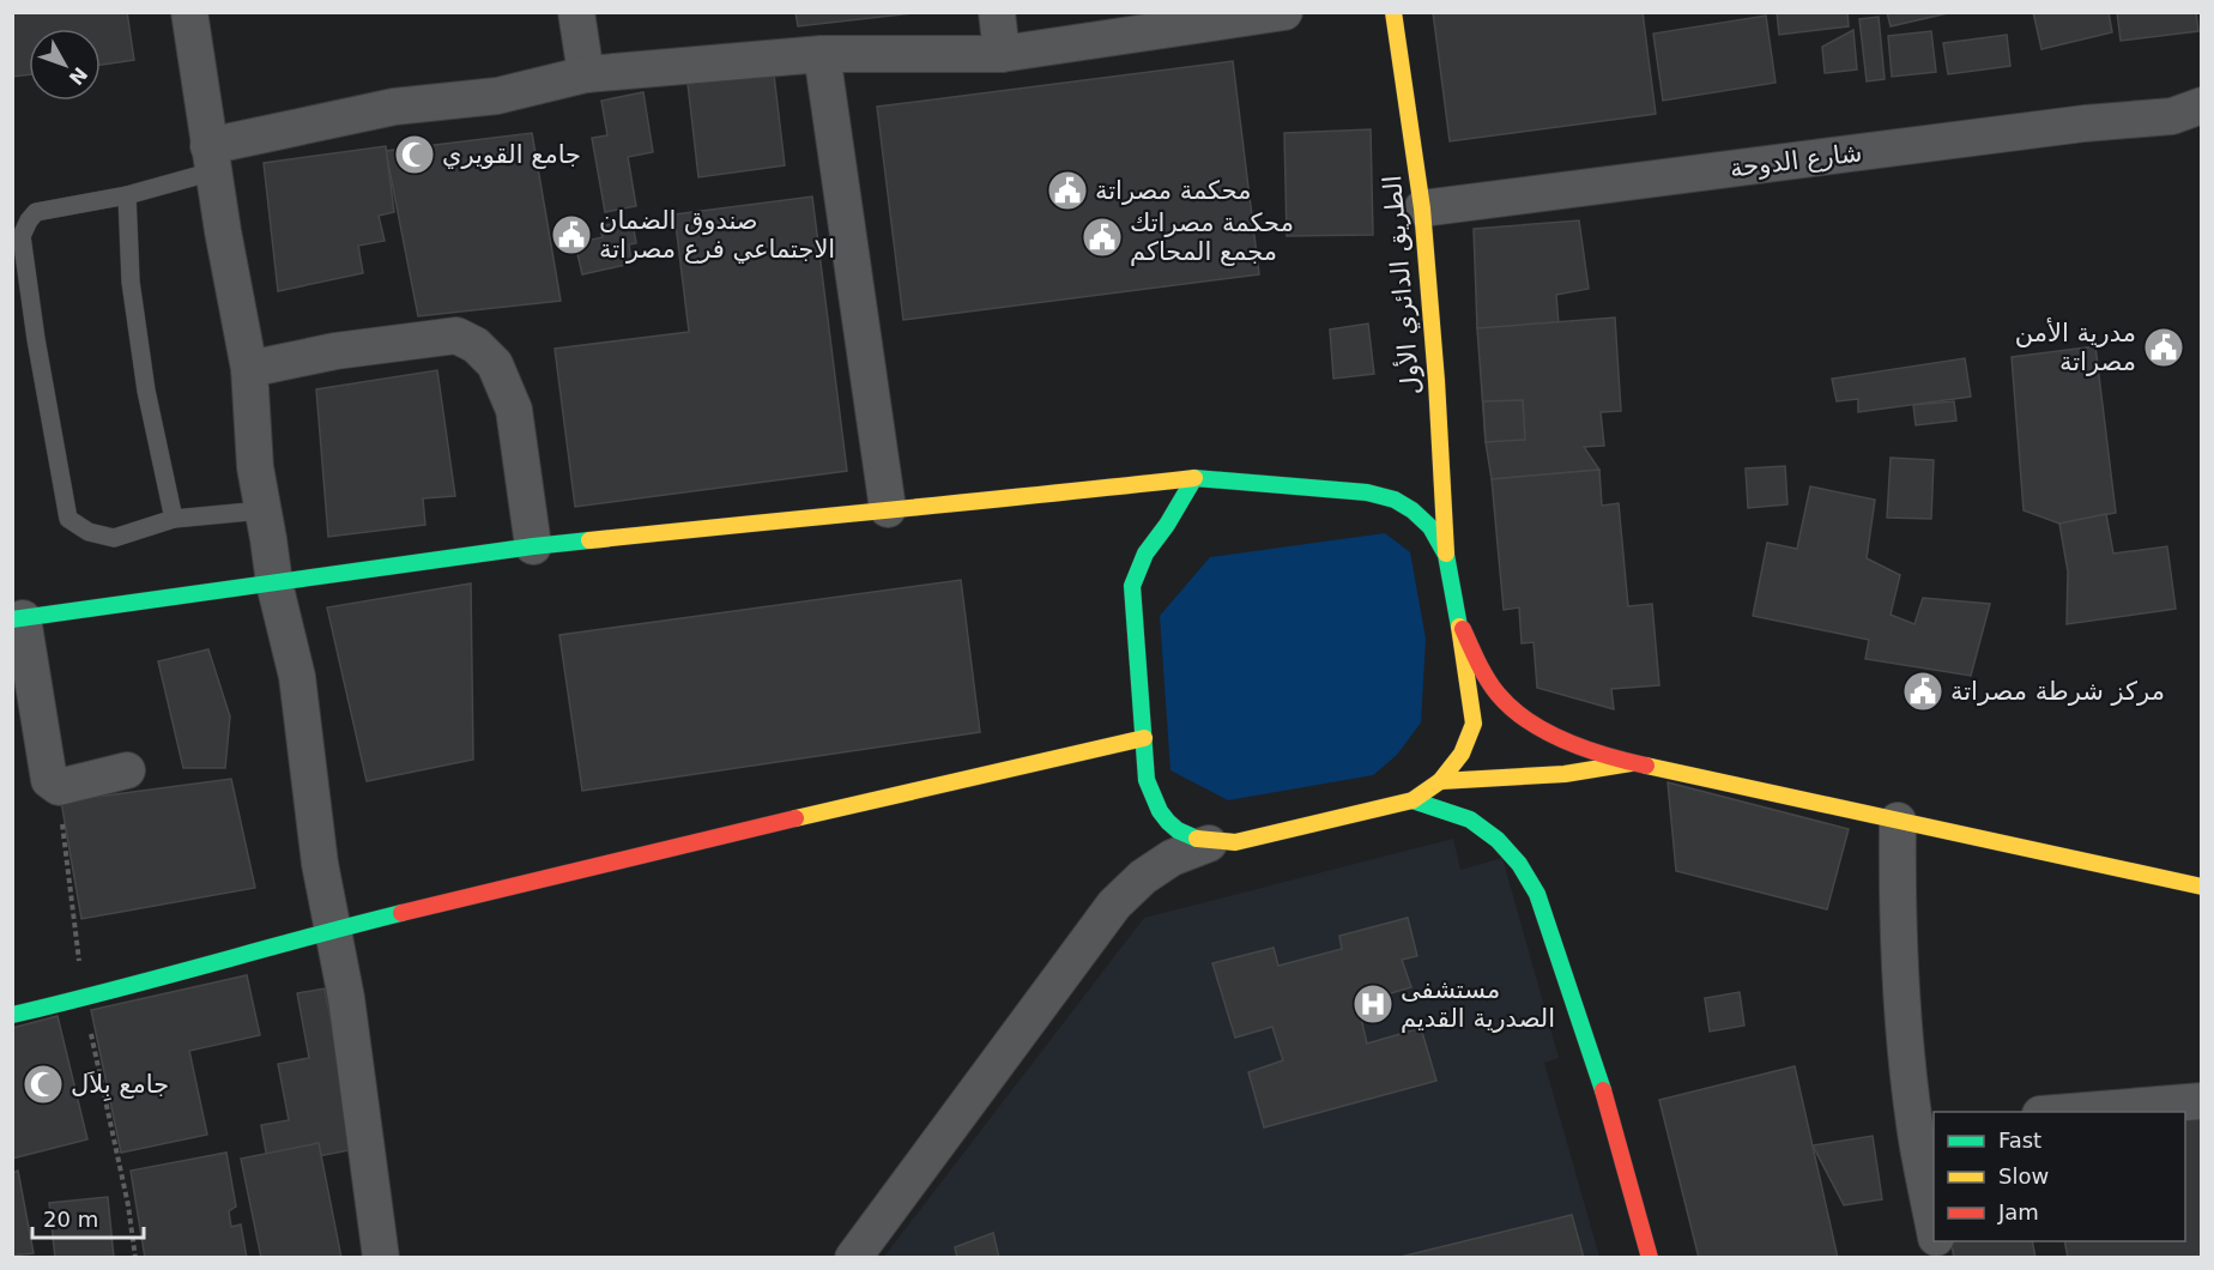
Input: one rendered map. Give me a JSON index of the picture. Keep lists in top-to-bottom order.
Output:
{
  "streets": {
    "main road": ["الطريق الدائري الأول"],
    "street": ["شارع الدوحة"]
  },
  "crossings": [
    ["شارع الدوحة", "الطريق الدائري الأول"]
  ],
  "places": {
    "mosque": ["جامع القويري", "جامع بِلاَل"],
    "public building": [
      "محكمة مصراتة",
      "صندوق الضمان الاجتماعي فرع مصراتة",
      "محكمة مصراتك مجمع المحاكم",
      "مدرية الأمن مصراتة",
      "مركز شرطة مصراتة"
    ],
    "hospital": ["مستشفى الصدرية القديم"]
  },
  "legend": ["Fast", "Slow", "Jam"],
  "scale_bar": "20 m",
  "north": "bottom right"
}
